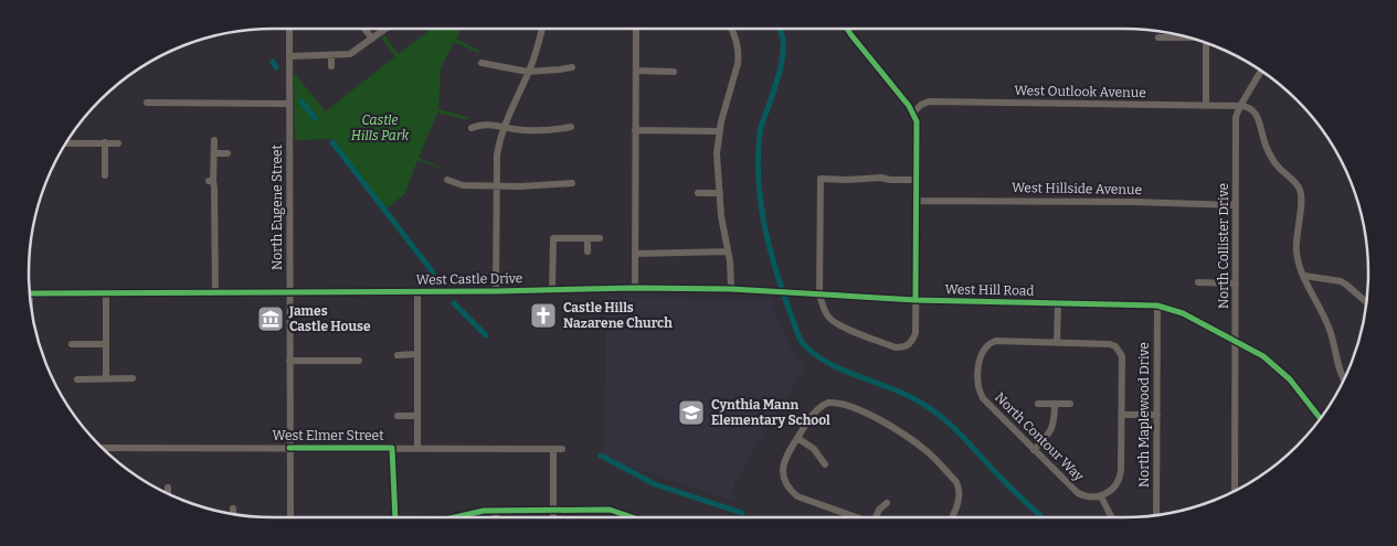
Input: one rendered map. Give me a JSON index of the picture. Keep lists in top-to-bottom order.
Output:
{
  "streets": {
    "street": [
      "West Outlook Avenue",
      "West Hillside Avenue",
      "North Eugene Street",
      "North Collister Drive",
      "West Castle Drive",
      "West Hill Road",
      "North Maplewood Drive",
      "West Elmer Street",
      "North Contour Way"
    ]
  },
  "crossings": [
    ["West Outlook Avenue", "North Collister Drive"],
    ["West Hillside Avenue", "North Collister Drive"],
    ["North Eugene Street", "West Castle Drive"],
    ["North Eugene Street", "West Elmer Street"],
    ["North Collister Drive", "West Hill Road"],
    ["West Castle Drive", "West Hill Road"],
    ["West Hill Road", "North Maplewood Drive"]
  ],
  "parks": ["Castle Hills Park"],
  "places": {
    "church": ["Castle Hills Nazarene Church"],
    "museum": ["James Castle House"],
    "school or university": ["Cynthia Mann Elementary School"]
  }
}
